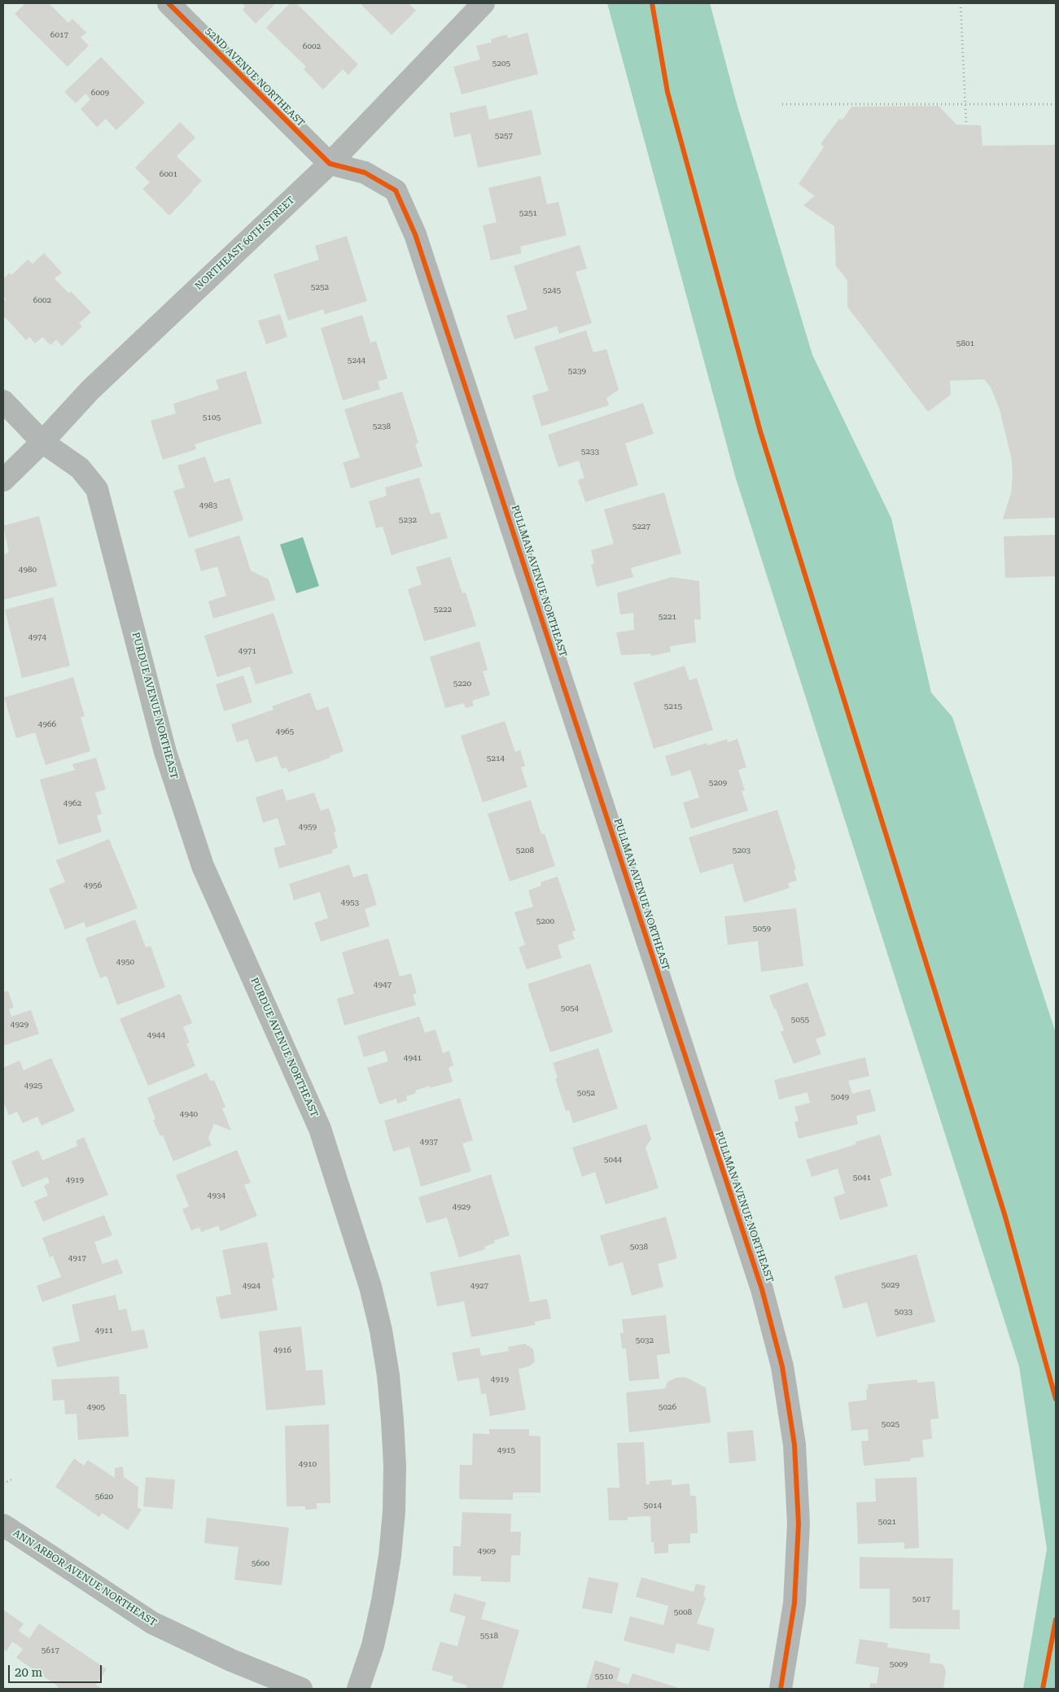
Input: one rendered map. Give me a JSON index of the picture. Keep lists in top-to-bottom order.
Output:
{
  "streets": {
    "street": [
      "52ND AVENUE NORTHEAST",
      "NORTHEAST 60TH STREET",
      "PULLMAN AVENUE NORTHEAST",
      "PURDUE AVENUE NORTHEAST",
      "ANN ARBOR AVENUE NORTHEAST"
    ]
  },
  "crossings": [
    ["52ND AVENUE NORTHEAST", "NORTHEAST 60TH STREET"],
    ["52ND AVENUE NORTHEAST", "PULLMAN AVENUE NORTHEAST"],
    ["NORTHEAST 60TH STREET", "PULLMAN AVENUE NORTHEAST"],
    ["NORTHEAST 60TH STREET", "PURDUE AVENUE NORTHEAST"]
  ],
  "house_numbers": [
    "6017",
    "6002",
    "5205",
    "6009",
    "5257",
    "6001",
    "5251",
    "5252",
    "5245",
    "6002",
    "5801",
    "5244",
    "5239",
    "5105",
    "5238",
    "5233",
    "4983",
    "5232",
    "5227",
    "4980",
    "5222",
    "5221",
    "4974",
    "4971",
    "5220",
    "5215",
    "4966",
    "4965",
    "5214",
    "5209",
    "4962",
    "4959",
    "5208",
    "5203",
    "4956",
    "4953",
    "5200",
    "5059",
    "4950",
    "4947",
    "5054",
    "5055",
    "4929",
    "4944",
    "4941",
    "4925",
    "5052",
    "5049",
    "4940",
    "4937",
    "5044",
    "5041",
    "4919",
    "4934",
    "4929",
    "5038",
    "4917",
    "5029",
    "4924",
    "4927",
    "5033",
    "4911",
    "5032",
    "4916",
    "4919",
    "4905",
    "5026",
    "5025",
    "4915",
    "4910",
    "5620",
    "5014",
    "5021",
    "4909",
    "5600",
    "5017",
    "5008",
    "5518",
    "5617",
    "5009",
    "5510"
  ],
  "scale_bar": "20 m"
}
